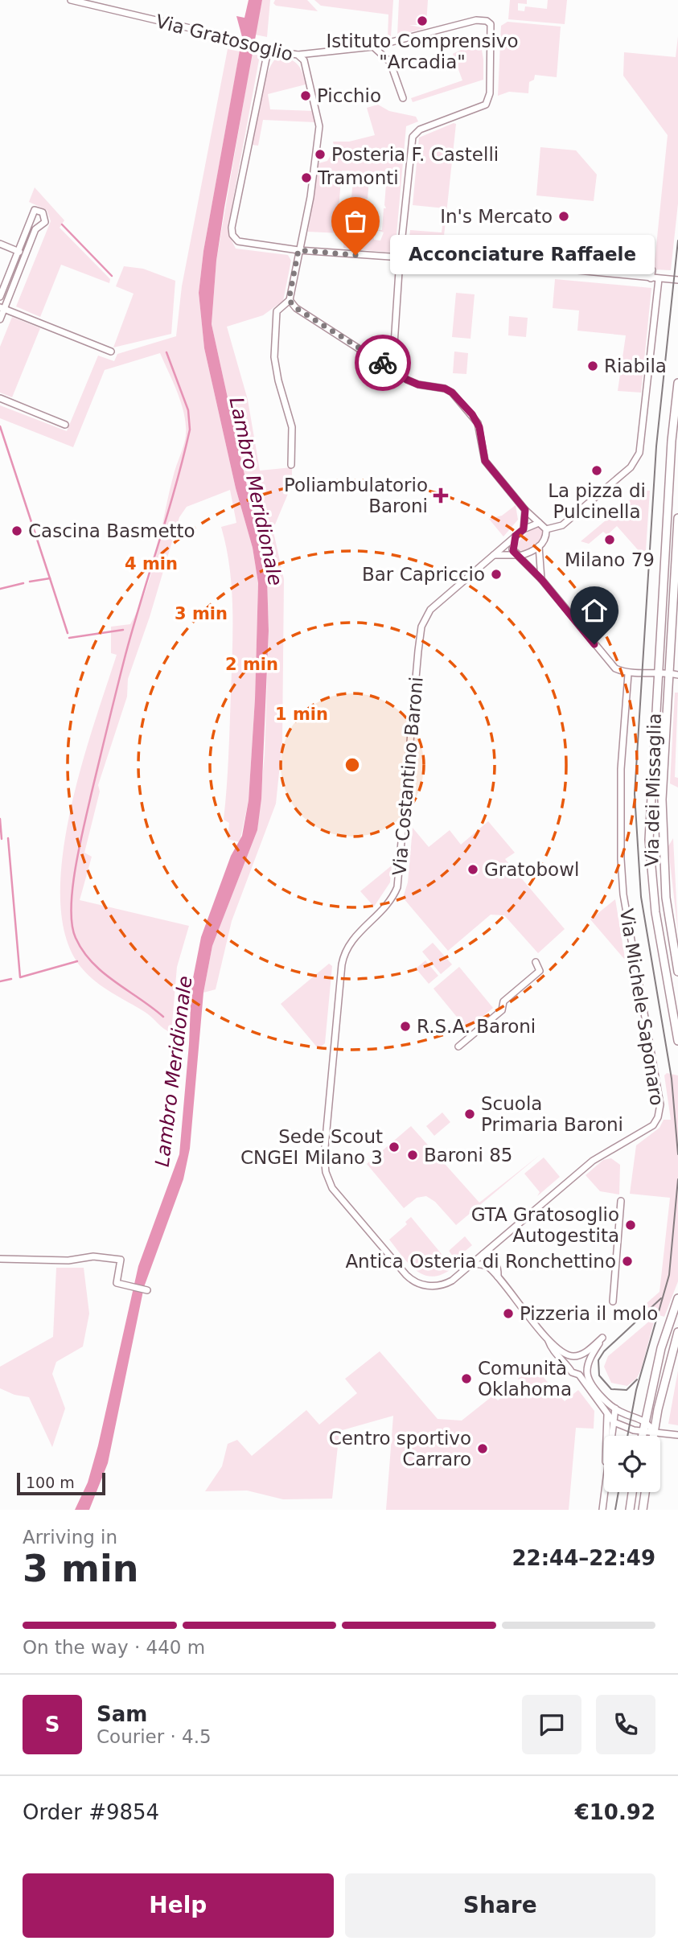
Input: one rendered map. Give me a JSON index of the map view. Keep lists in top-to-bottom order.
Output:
{
  "streets": {
    "main road": ["Via dei Missaglia"],
    "street": ["Via Gratosoglio", "Via Costantino Baroni", "Via Michele Saponaro"]
  },
  "crossings": [
    ["Via Costantino Baroni", "Via Michele Saponaro"]
  ],
  "water": ["Lambro Meridionale"],
  "places": {
    "other": [
      "Istituto Comprensivo \"Arcadia\"",
      "Picchio",
      "Posteria F. Castelli",
      "Tramonti",
      "In's Mercato",
      "Acconciature Raffaele",
      "Riabila",
      "La pizza di Pulcinella",
      "Cascina Basmetto",
      "Milano 79",
      "Bar Capriccio",
      "Gratobowl",
      "R.S.A. Baroni",
      "Scuola Primaria Baroni",
      "Sede Scout CNGEI Milano 3",
      "Baroni 85",
      "GTA Gratosoglio Autogestita",
      "Antica Osteria di Ronchettino",
      "Pizzeria il molo",
      "Comunità Oklahoma",
      "Centro sportivo Carraro"
    ],
    "health": ["Poliambulatorio Baroni"]
  },
  "scale_bar": "100 m",
  "page": {
    "bubble": "Acconciature Raffaele",
    "scale": "100 m",
    "heading": ["3 min", "Arriving in", "22:44–22:49"],
    "panel": [
      "Sam",
      "Courier · 4.5",
      "Order #9854",
      "€10.92"
    ],
    "bar": "On the way · 440 m",
    "round": "S",
    "buttons": ["Help", "Share"]
  },
  "rings": [
    "4 min",
    "3 min",
    "2 min",
    "1 min"
  ]
}
